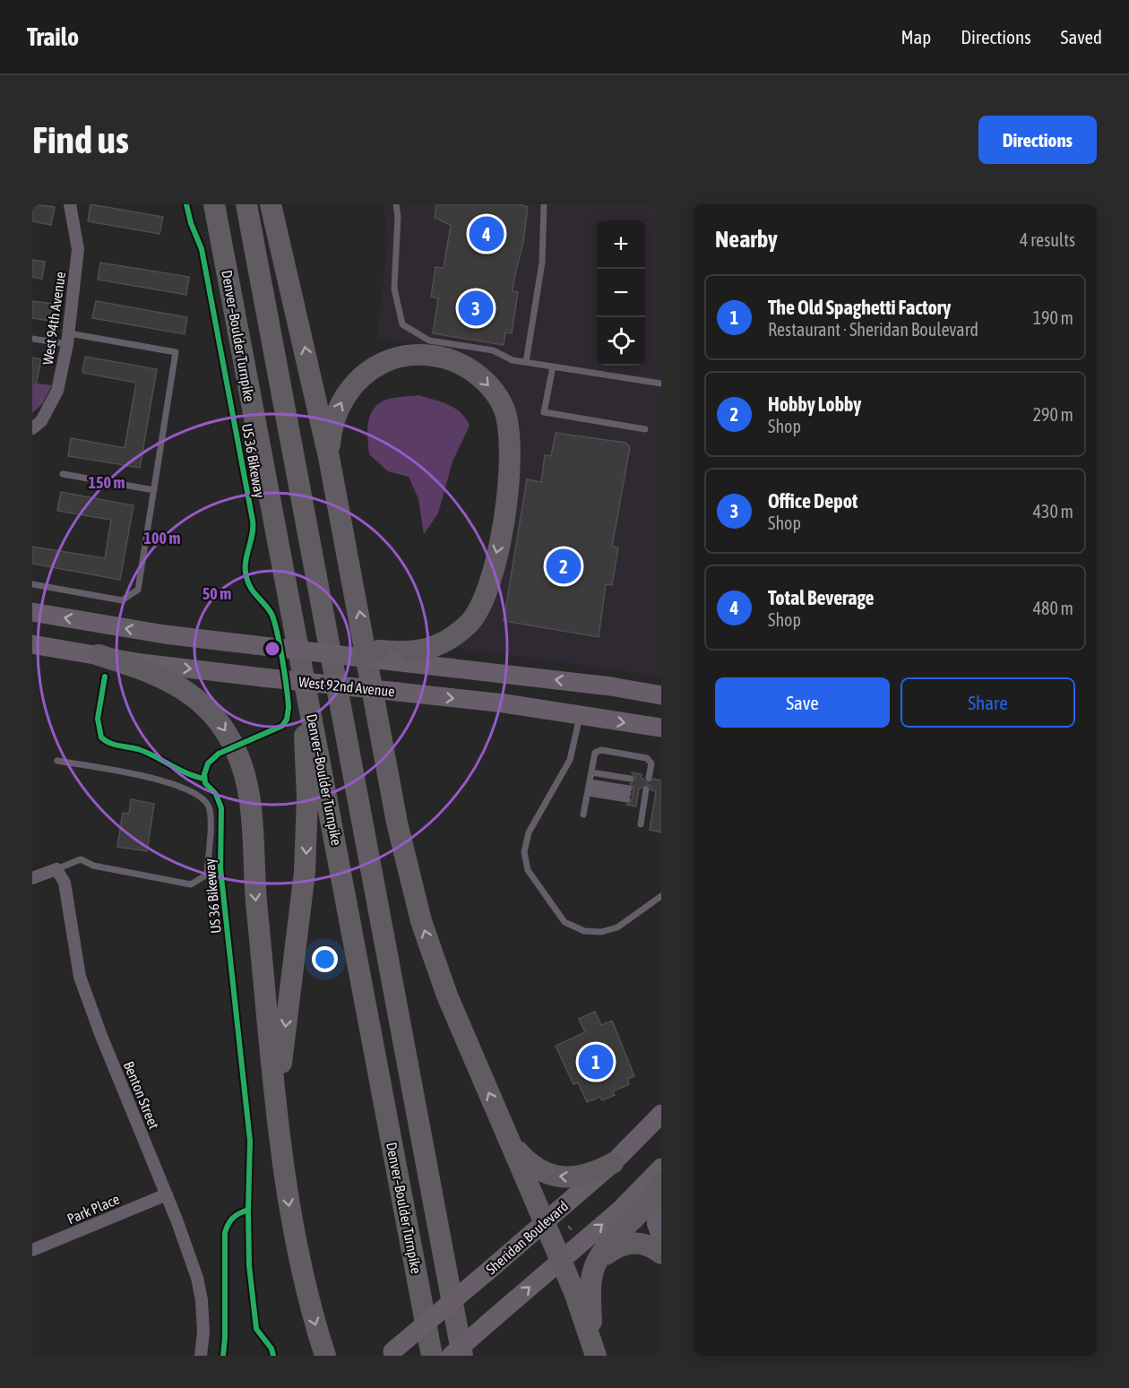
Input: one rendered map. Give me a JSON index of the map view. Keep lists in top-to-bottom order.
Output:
{
  "streets": {
    "highway": ["Denver–Boulder Turnpike"],
    "main road": ["West 92nd Avenue", "Sheridan Boulevard"],
    "street": ["West 94th Avenue", "Benton Street", "Park Place"],
    "cycle path": ["US 36 Bikeway"]
  },
  "crossings": [
    ["Benton Street", "Park Place"]
  ],
  "page": {
    "header": "Trailo",
    "nav": ["Map", "Directions", "Saved"],
    "buttons": [
      "Directions",
      ["Save", "Share"]
    ],
    "title": "Find us",
    "heading": ["Nearby", "4 results"],
    "pins": [
      "4",
      "3",
      "2",
      "1"
    ],
    "map_buttons": ["+", "−"],
    "list": [
      {
        "mark": "1",
        "name": "The Old Spaghetti Factory",
        "note": "Restaurant · Sheridan Boulevard",
        "value": "190 m"
      },
      {
        "mark": "2",
        "name": "Hobby Lobby",
        "note": "Shop",
        "value": "290 m"
      },
      {
        "mark": "3",
        "name": "Office Depot",
        "note": "Shop",
        "value": "430 m"
      },
      {
        "mark": "4",
        "name": "Total Beverage",
        "note": "Shop",
        "value": "480 m"
      }
    ]
  },
  "rings": ["150 m", "100 m", "50 m"]
}
